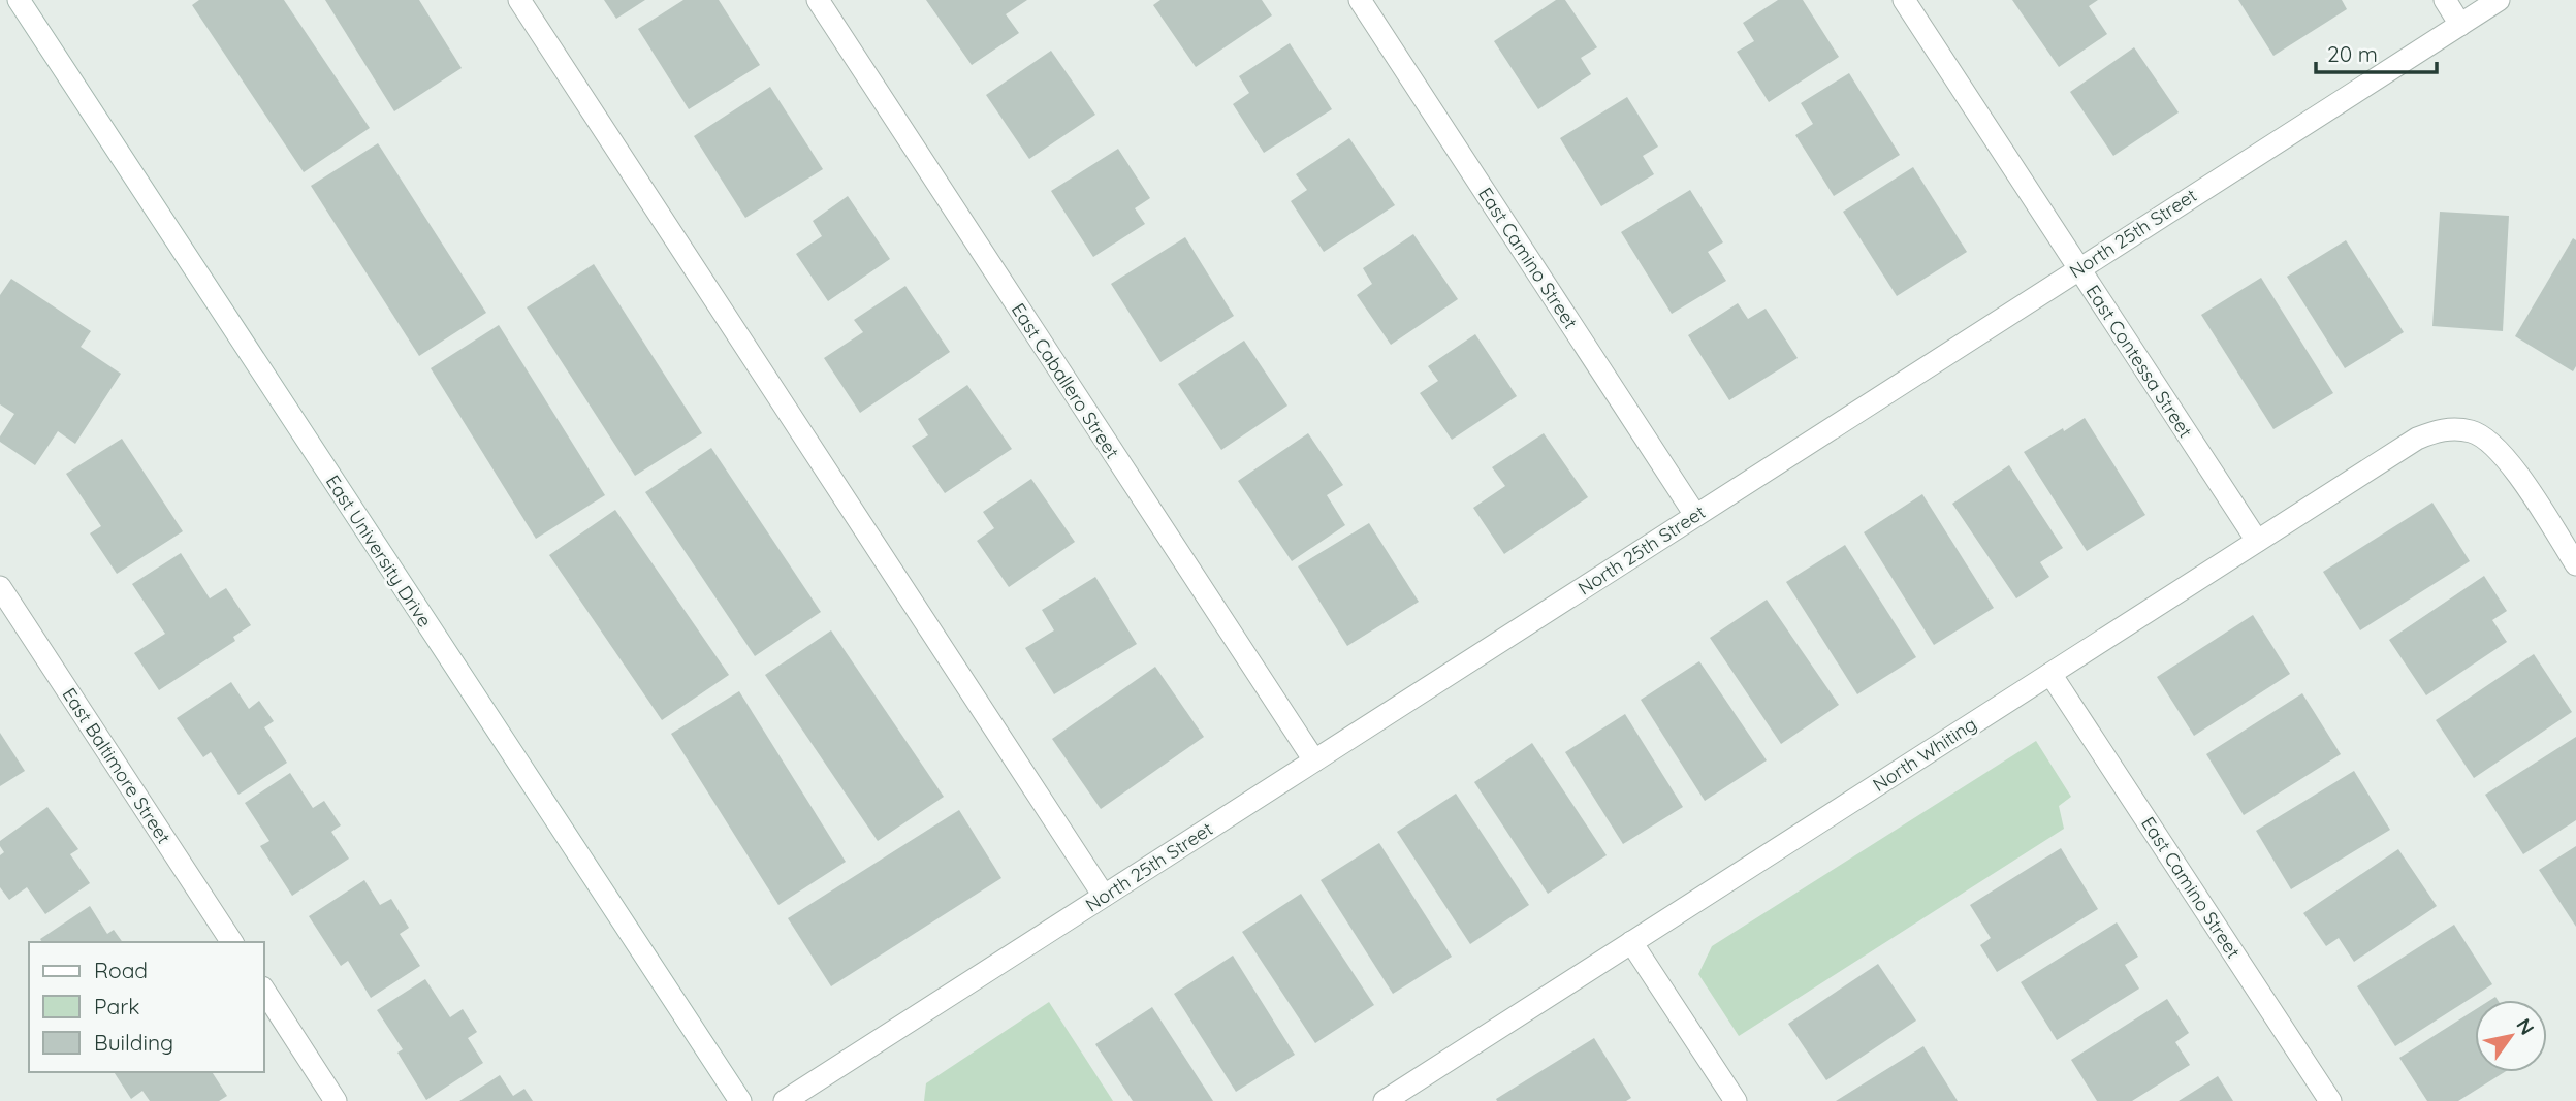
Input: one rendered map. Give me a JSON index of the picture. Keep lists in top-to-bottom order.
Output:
{
  "streets": {
    "street": [
      "North 25th Street",
      "East Camino Street",
      "East Contessa Street",
      "East Caballero Street",
      "East University Drive",
      "North Whiting",
      "East Baltimore Street"
    ]
  },
  "crossings": [
    ["North 25th Street", "East Camino Street"],
    ["North 25th Street", "East Contessa Street"],
    ["North 25th Street", "East Caballero Street"],
    ["East Camino Street", "North Whiting"],
    ["East Contessa Street", "North Whiting"]
  ],
  "legend": ["Road", "Park", "Building"],
  "scale_bar": "20 m",
  "north": "top right"
}
